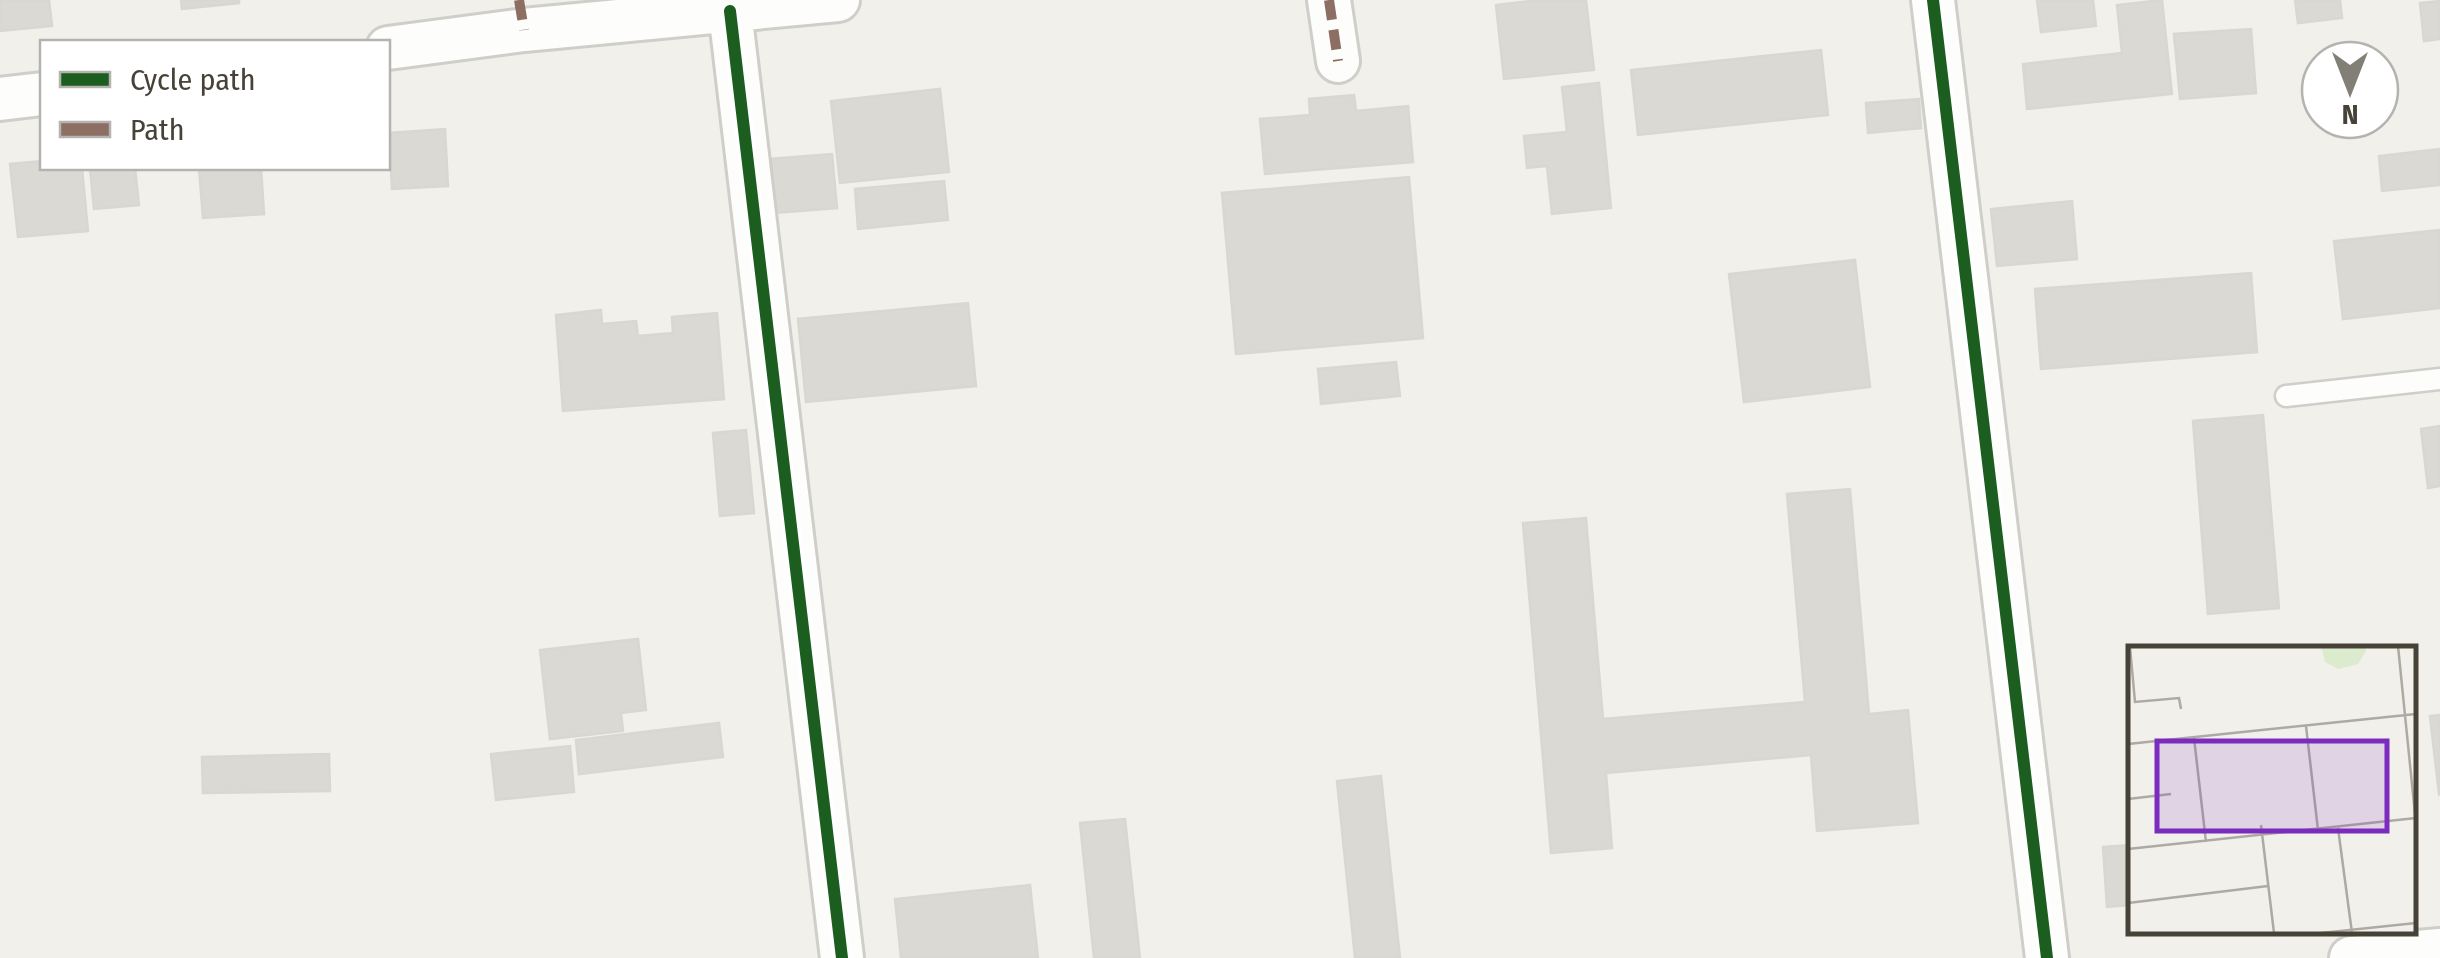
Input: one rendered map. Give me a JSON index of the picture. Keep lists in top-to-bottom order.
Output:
{
  "legend": ["Cycle path", "Path"],
  "north": "bottom"
}
